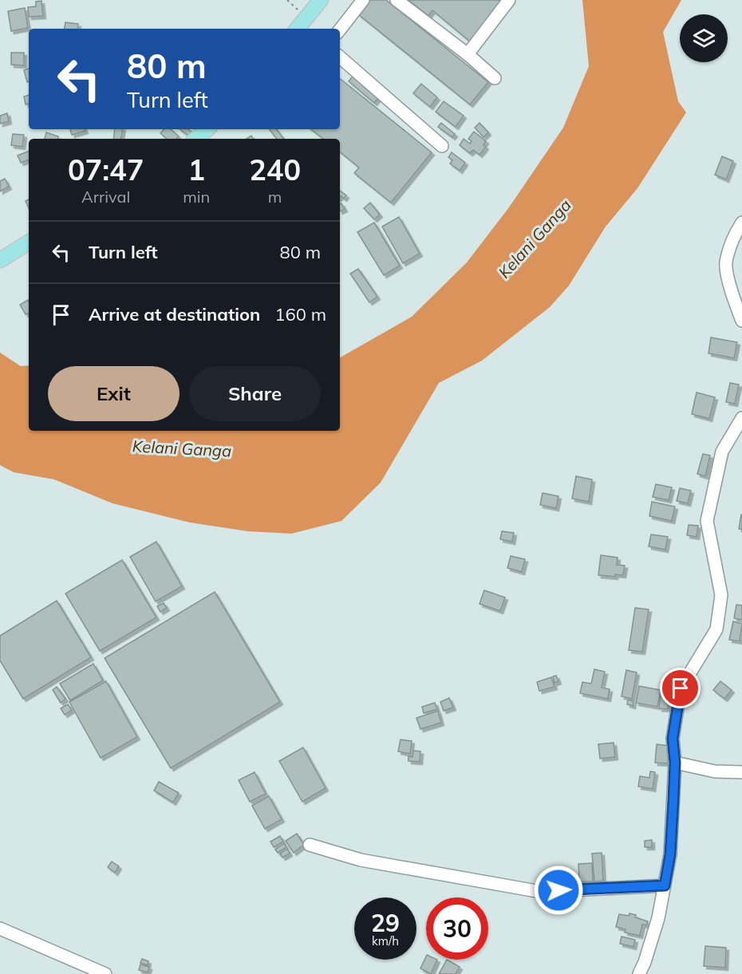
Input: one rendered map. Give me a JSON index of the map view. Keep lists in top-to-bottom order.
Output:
{
  "water": ["Kelani Ganga"],
  "page": {
    "turn": ["80 m", "Turn left"],
    "eta": [
      "07:47",
      "Arrival",
      "1",
      "min",
      "240",
      "m"
    ],
    "list": [
      {
        "name": "Turn left",
        "value": "80 m"
      },
      {
        "name": "Arrive at destination",
        "value": "160 m"
      }
    ],
    "buttons": ["Exit", "Share"],
    "speed": "29 km/h",
    "limit": "30"
  }
}
